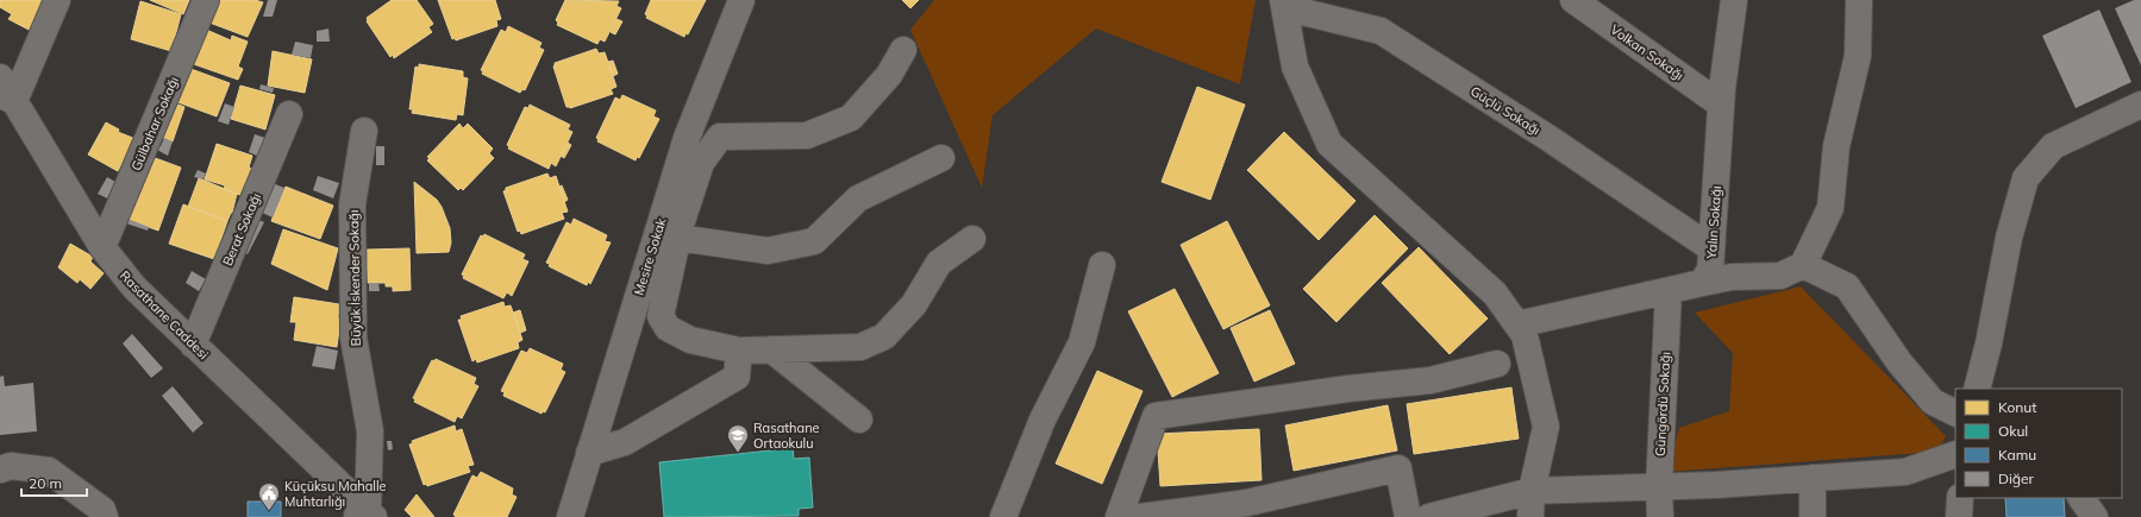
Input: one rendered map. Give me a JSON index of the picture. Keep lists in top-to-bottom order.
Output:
{
  "streets": {
    "street": [
      "Volkan Sokağı",
      "Güçlü Sokağı",
      "Gülbahar Sokağı",
      "Yalın Sokağı",
      "Berat Sokağı",
      "Mesire Sokak",
      "Büyük İskender Sokağı",
      "Rasathane Caddesi",
      "Güngördü Sokağı"
    ]
  },
  "crossings": [
    ["Volkan Sokağı", "Yalın Sokağı"],
    ["Güçlü Sokağı", "Yalın Sokağı"],
    ["Gülbahar Sokağı", "Rasathane Caddesi"],
    ["Berat Sokağı", "Rasathane Caddesi"],
    ["Büyük İskender Sokağı", "Rasathane Caddesi"]
  ],
  "places": {
    "school or university": ["Rasathane Ortaokulu"],
    "public building": ["Küçüksu Mahalle Muhtarlığı"]
  },
  "legend": [
    "Konut",
    "Okul",
    "Kamu",
    "Diğer"
  ],
  "scale_bar": "20 m"
}
